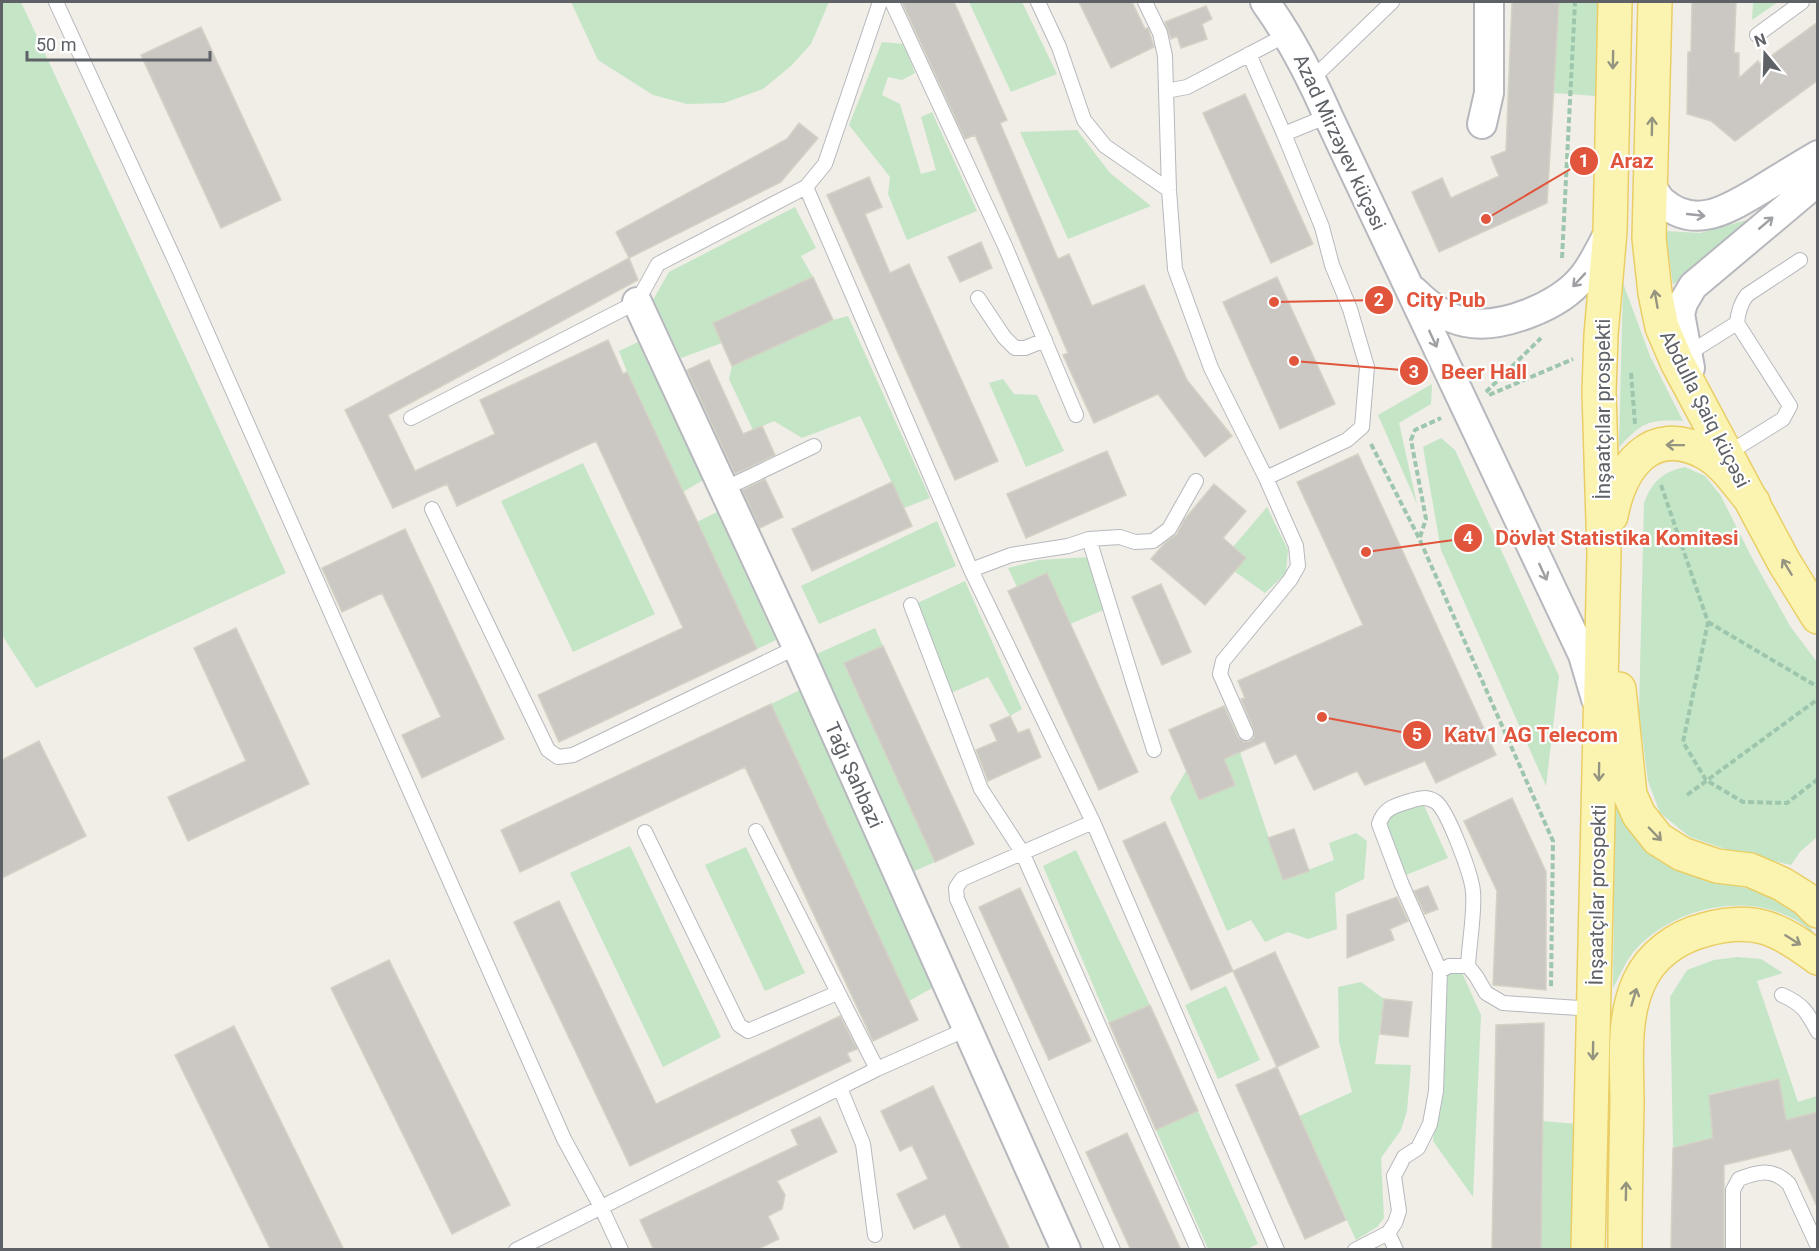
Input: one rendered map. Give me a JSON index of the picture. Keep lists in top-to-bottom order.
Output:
{
  "streets": {
    "main road": ["İnşaatçılar prospekti", "Abdulla Şaiq küçəsi"],
    "street": ["Azad Mirzəyev küçəsi", "Tağı Şahbazi"]
  },
  "crossings": [
    ["Azad Mirzəyev küçəsi", "İnşaatçılar prospekti"]
  ],
  "one_way": ["Azad Mirzəyev küçəsi", "Abdulla Şaiq küçəsi"],
  "places": [
    "Araz",
    "City Pub",
    "Beer Hall",
    "Dövlət Statistika Komitəsi",
    "Katv1 AG Telecom"
  ],
  "scale_bar": "50 m",
  "north": "top"
}
